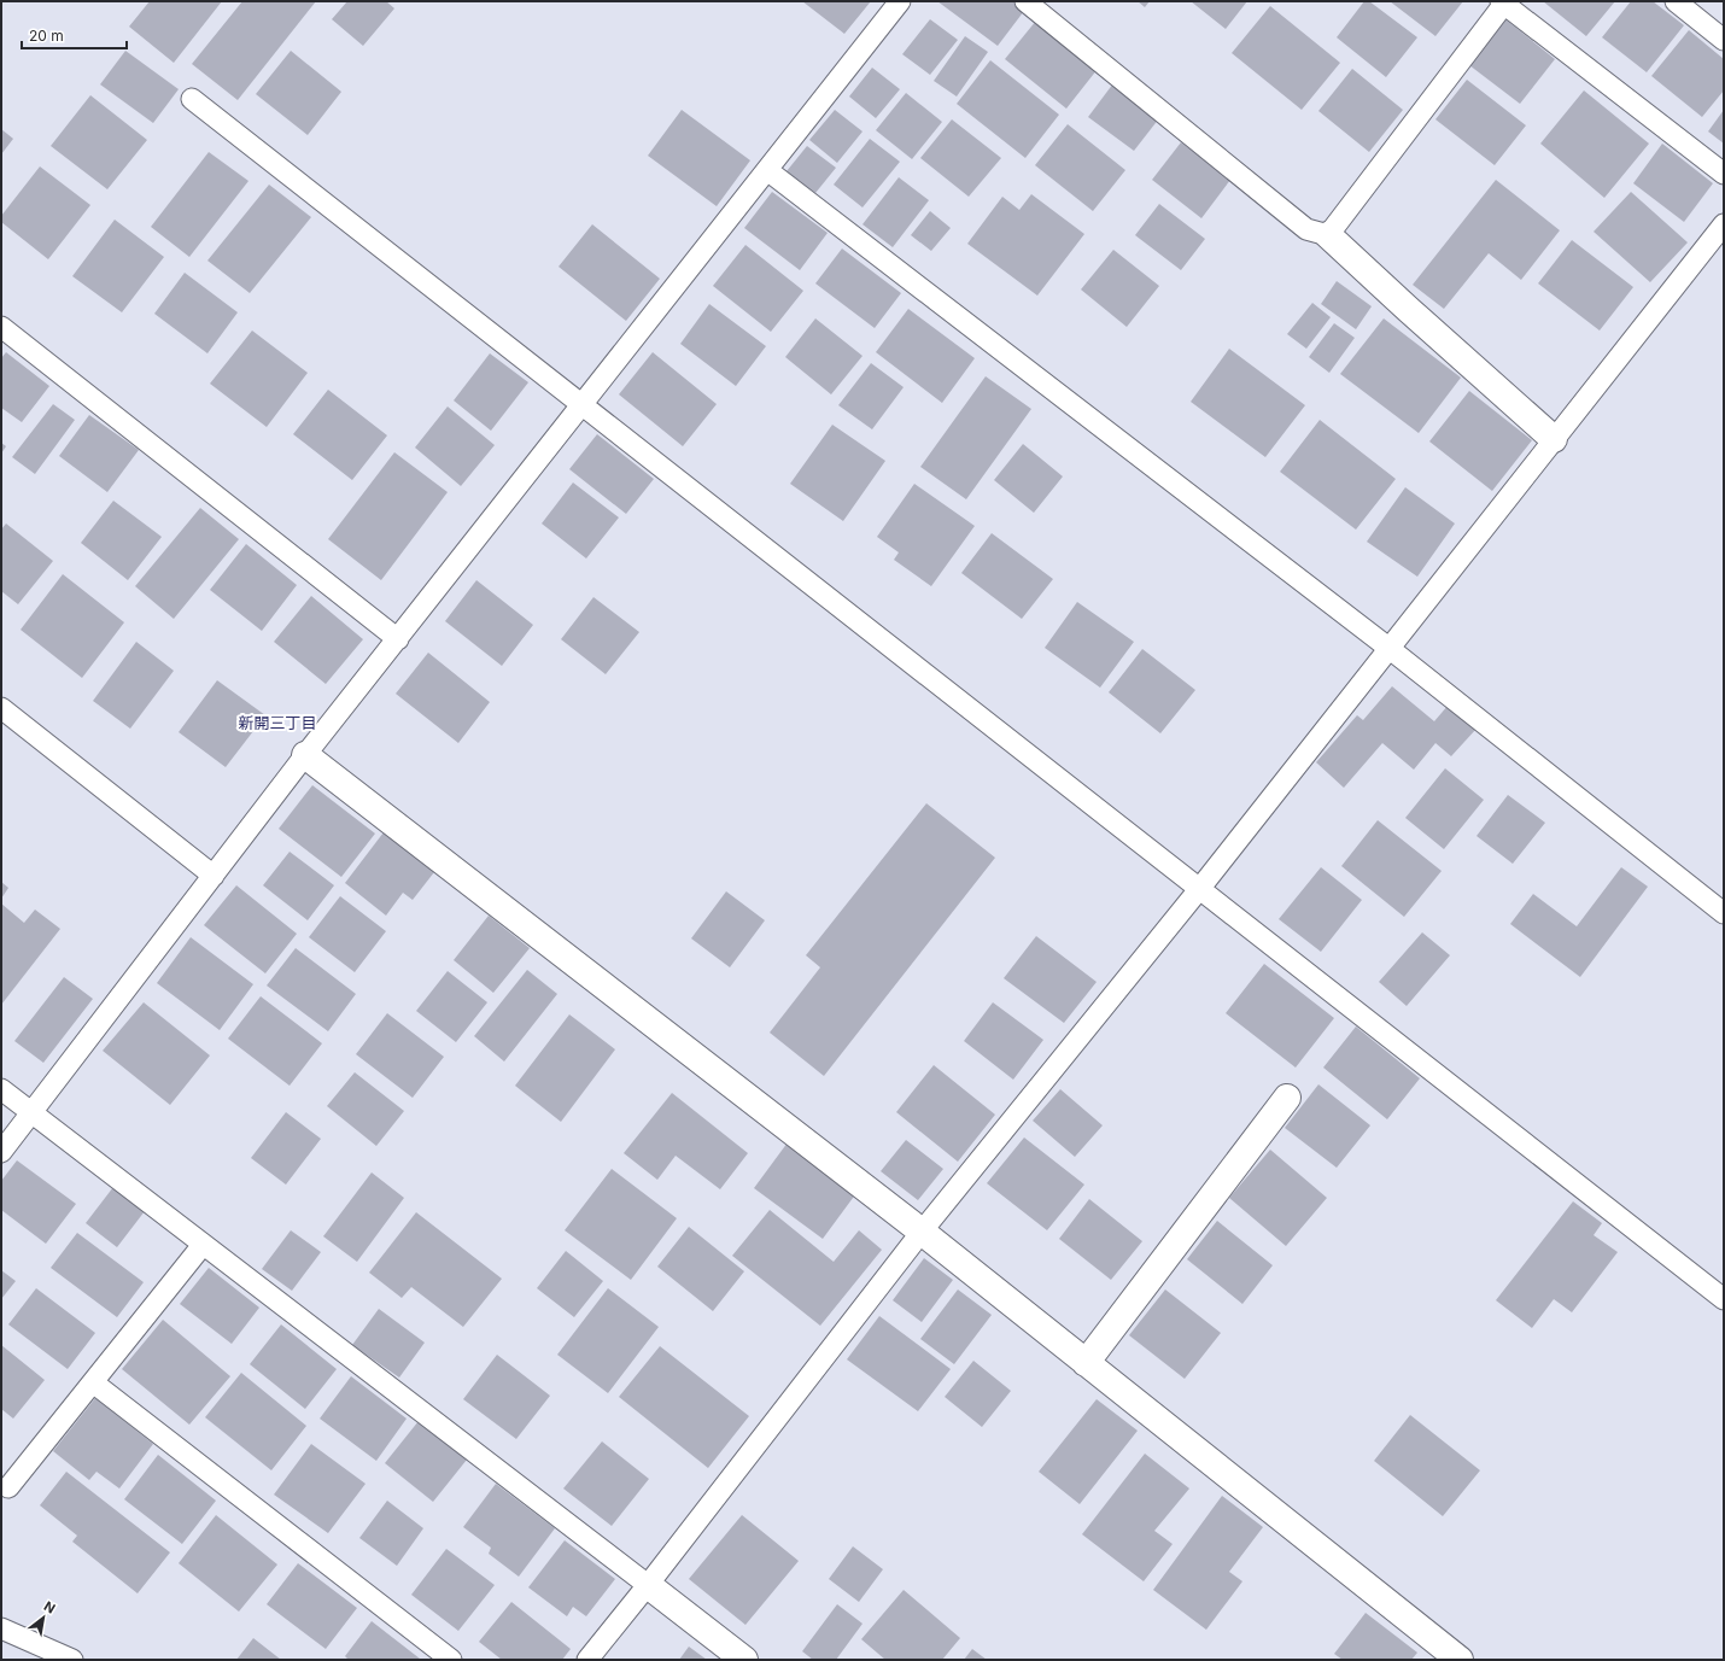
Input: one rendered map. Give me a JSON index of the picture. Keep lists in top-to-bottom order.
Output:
{
  "districts": ["新開三丁目"],
  "scale_bar": "20 m",
  "north": "top right"
}
